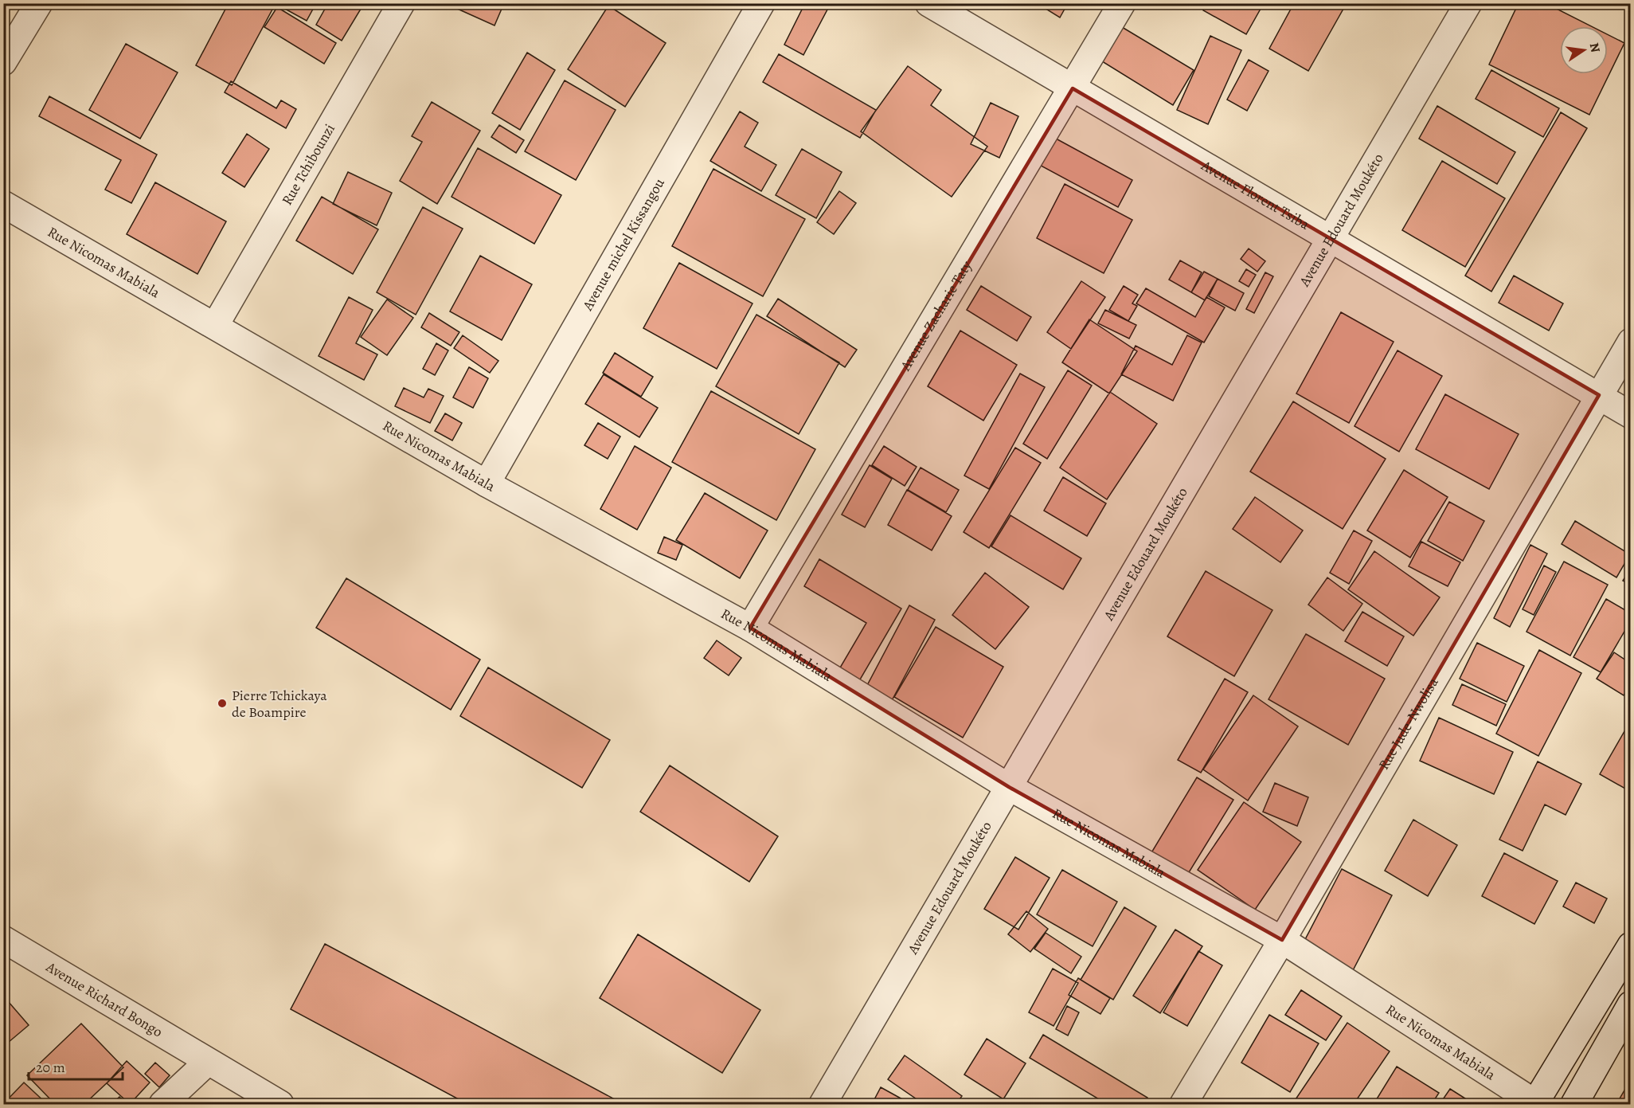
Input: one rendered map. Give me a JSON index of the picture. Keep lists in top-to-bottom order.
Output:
{
  "streets": {
    "street": [
      "Rue Tchibounzi",
      "Avenue Florent Tsiba",
      "Avenue Edouard Moukéto",
      "Avenue michel Kissangou",
      "Rue Nicomas Mabiala",
      "Avenue Zacharie Taty",
      "Rue Jude-Nwolisa",
      "Avenue Richard Bongo"
    ]
  },
  "crossings": [
    ["Rue Tchibounzi", "Rue Nicomas Mabiala"],
    ["Avenue Florent Tsiba", "Avenue Edouard Moukéto"],
    ["Avenue Florent Tsiba", "Avenue Zacharie Taty"],
    ["Avenue Florent Tsiba", "Rue Jude-Nwolisa"],
    ["Avenue Edouard Moukéto", "Rue Nicomas Mabiala"],
    ["Avenue michel Kissangou", "Rue Nicomas Mabiala"],
    ["Rue Nicomas Mabiala", "Avenue Zacharie Taty"],
    ["Rue Nicomas Mabiala", "Rue Jude-Nwolisa"]
  ],
  "places": ["Pierre Tchickaya de Boampire"],
  "scale_bar": "20 m",
  "north": "right"
}
